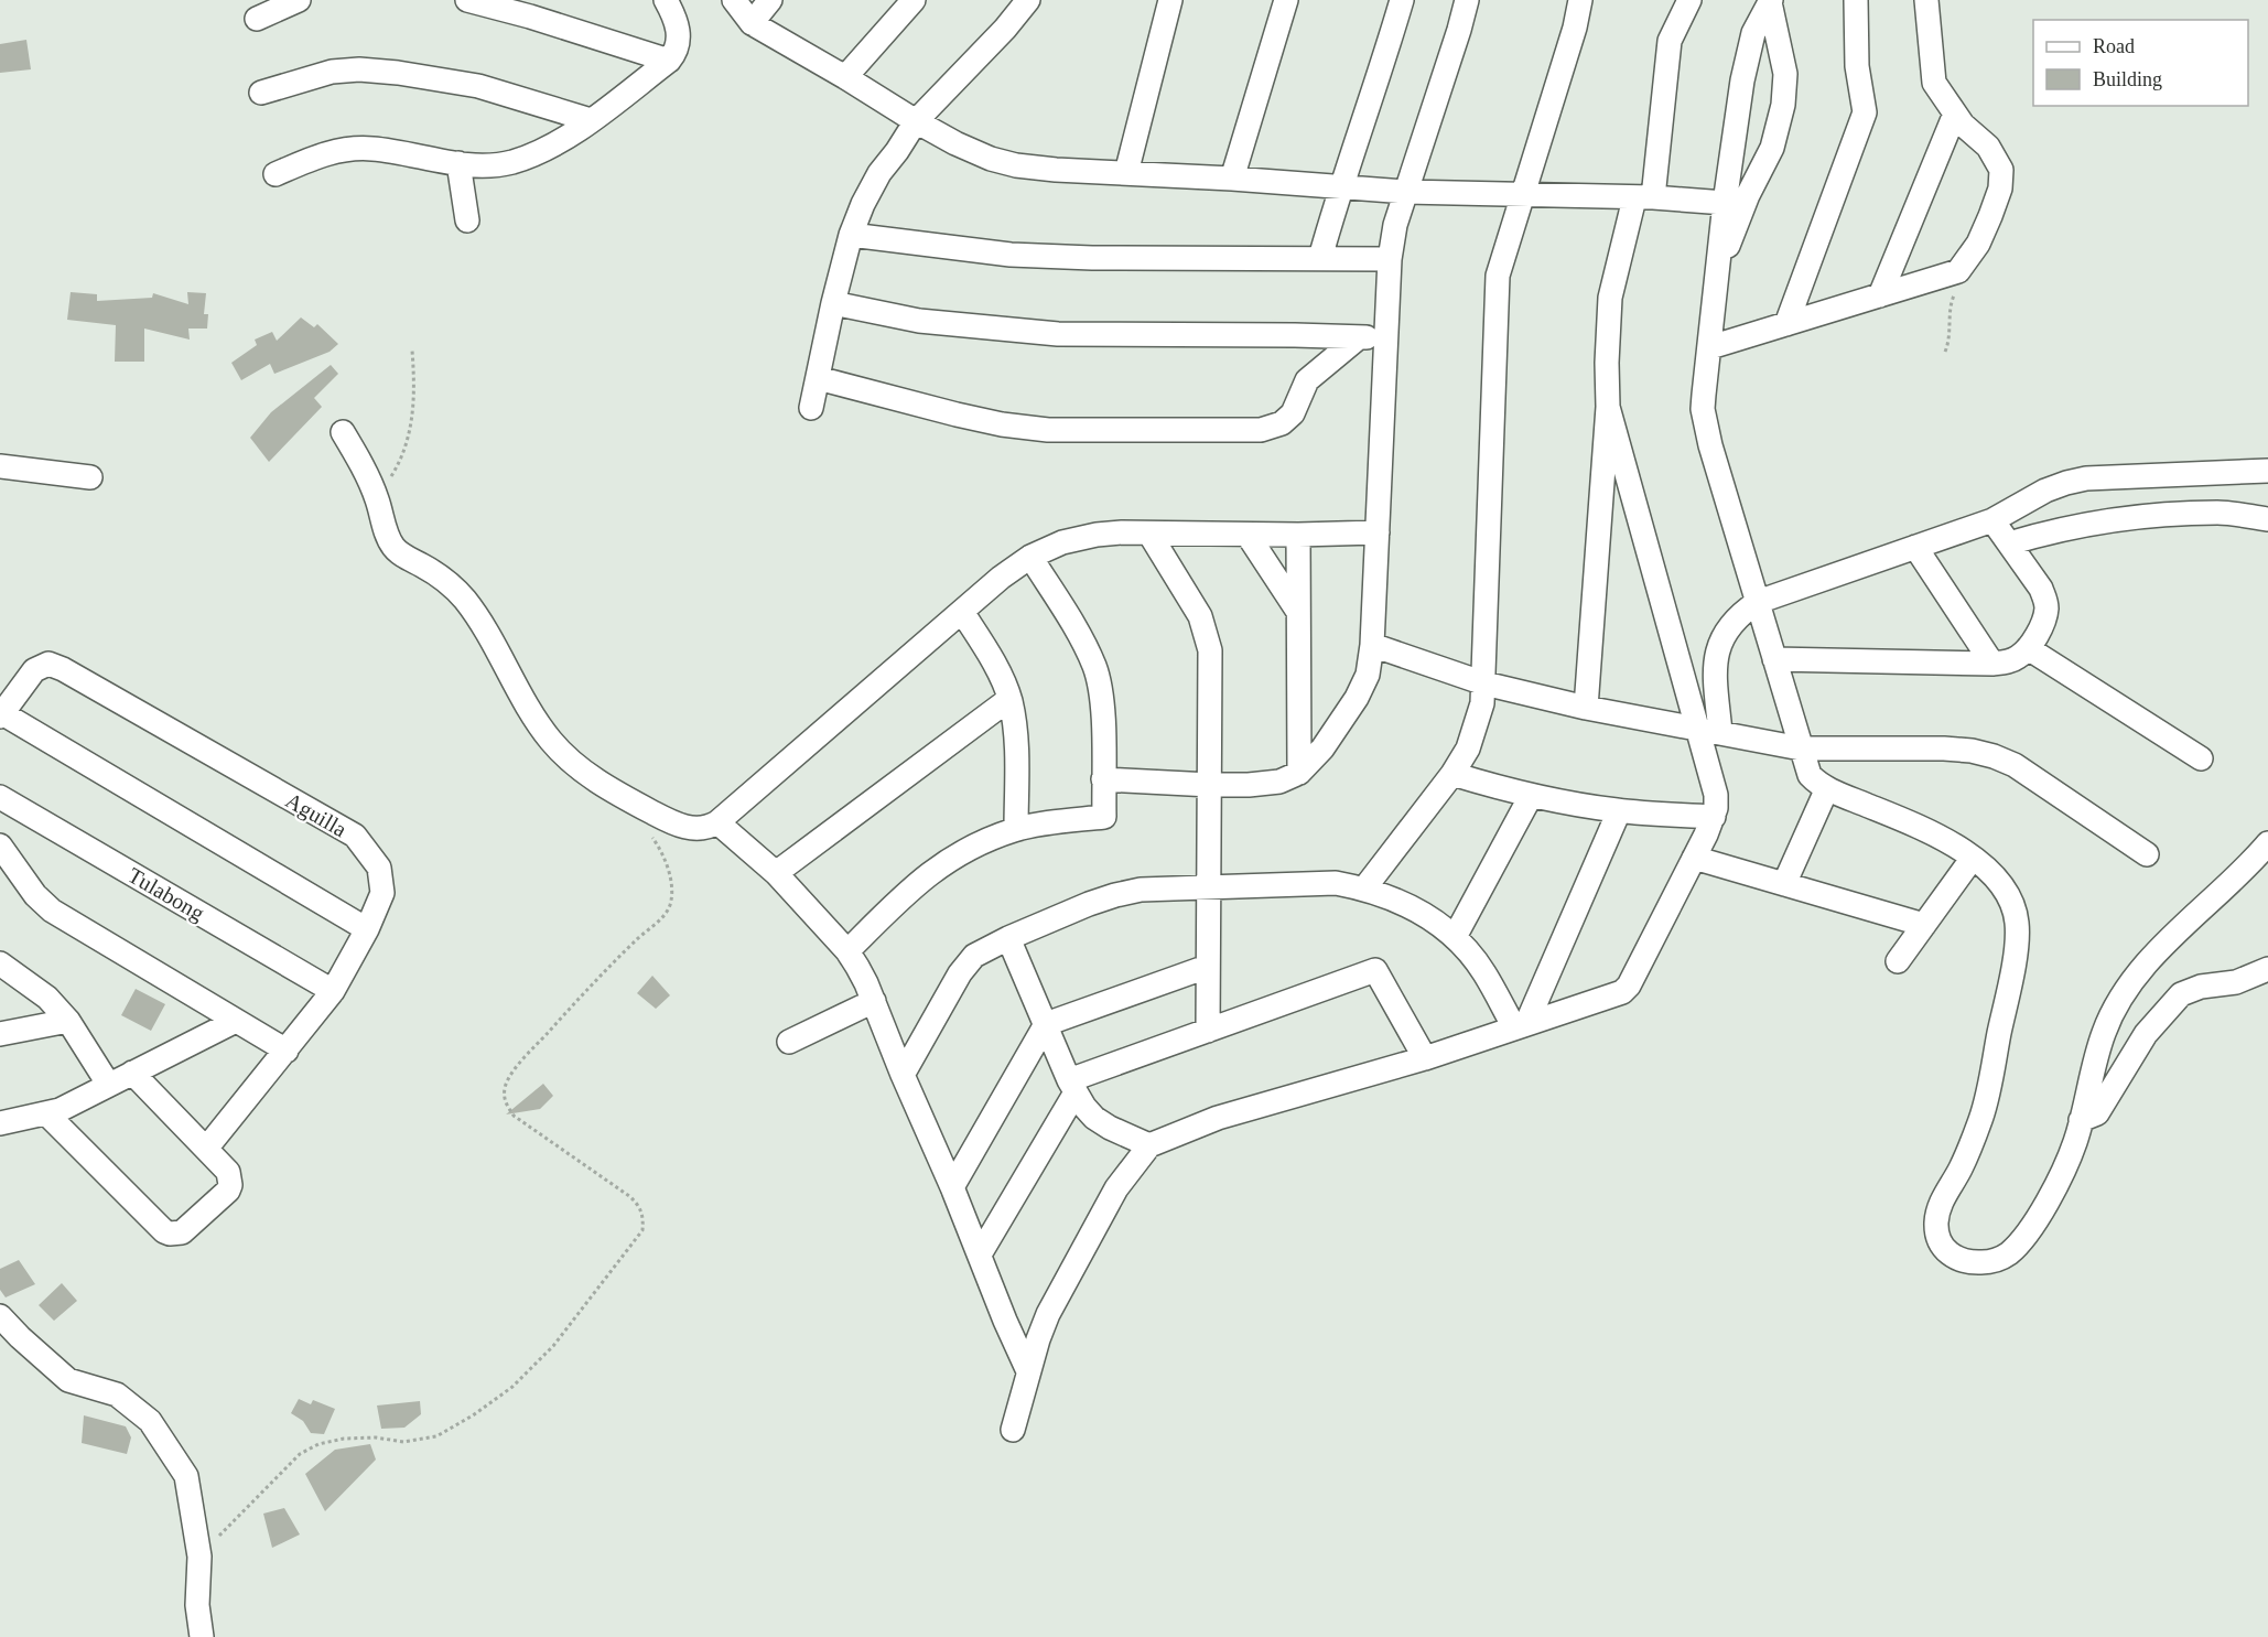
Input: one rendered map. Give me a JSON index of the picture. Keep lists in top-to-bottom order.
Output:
{
  "streets": {
    "street": ["Aguilla", "Tulabong"]
  },
  "crossings": [
    ["Aguilla", "Tulabong"]
  ],
  "legend": ["Road", "Building"]
}
